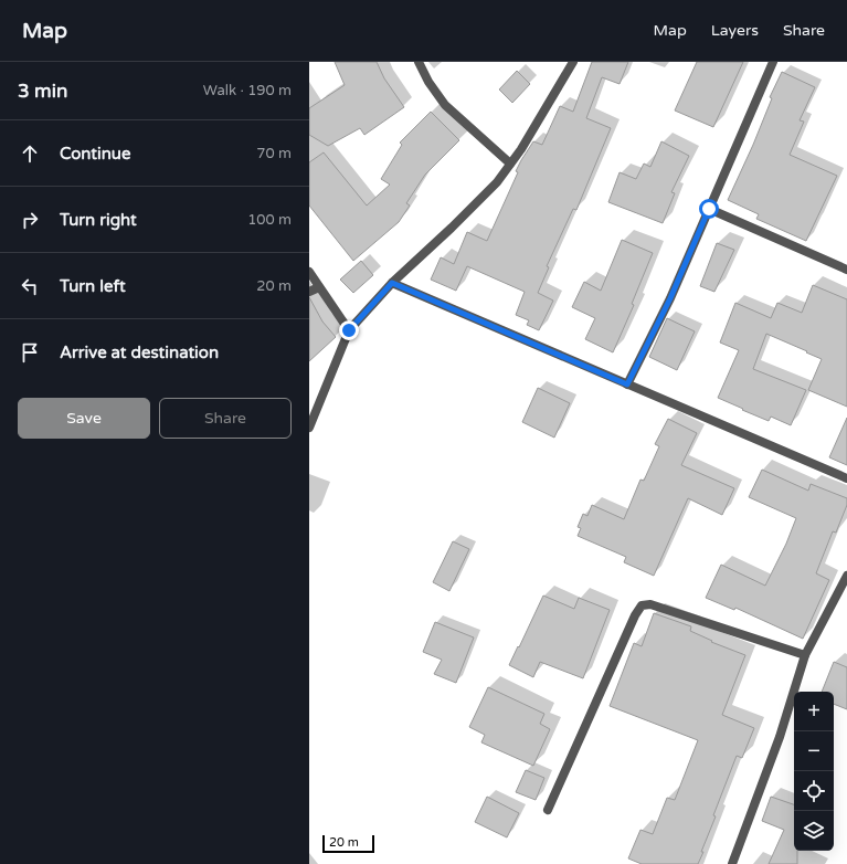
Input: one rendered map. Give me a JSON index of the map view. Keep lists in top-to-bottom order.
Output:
{
  "scale_bar": "20 m",
  "page": {
    "header": "Map",
    "nav": ["Map", "Layers", "Share"],
    "heading": ["3 min", "Walk · 190 m"],
    "list": [
      ["Continue", "70 m"],
      ["Turn right", "100 m"],
      ["Turn left", "20 m"],
      "Arrive at destination"
    ],
    "buttons": ["Save", "Share"],
    "map_buttons": ["+", "−"],
    "scale": "20 m"
  }
}
